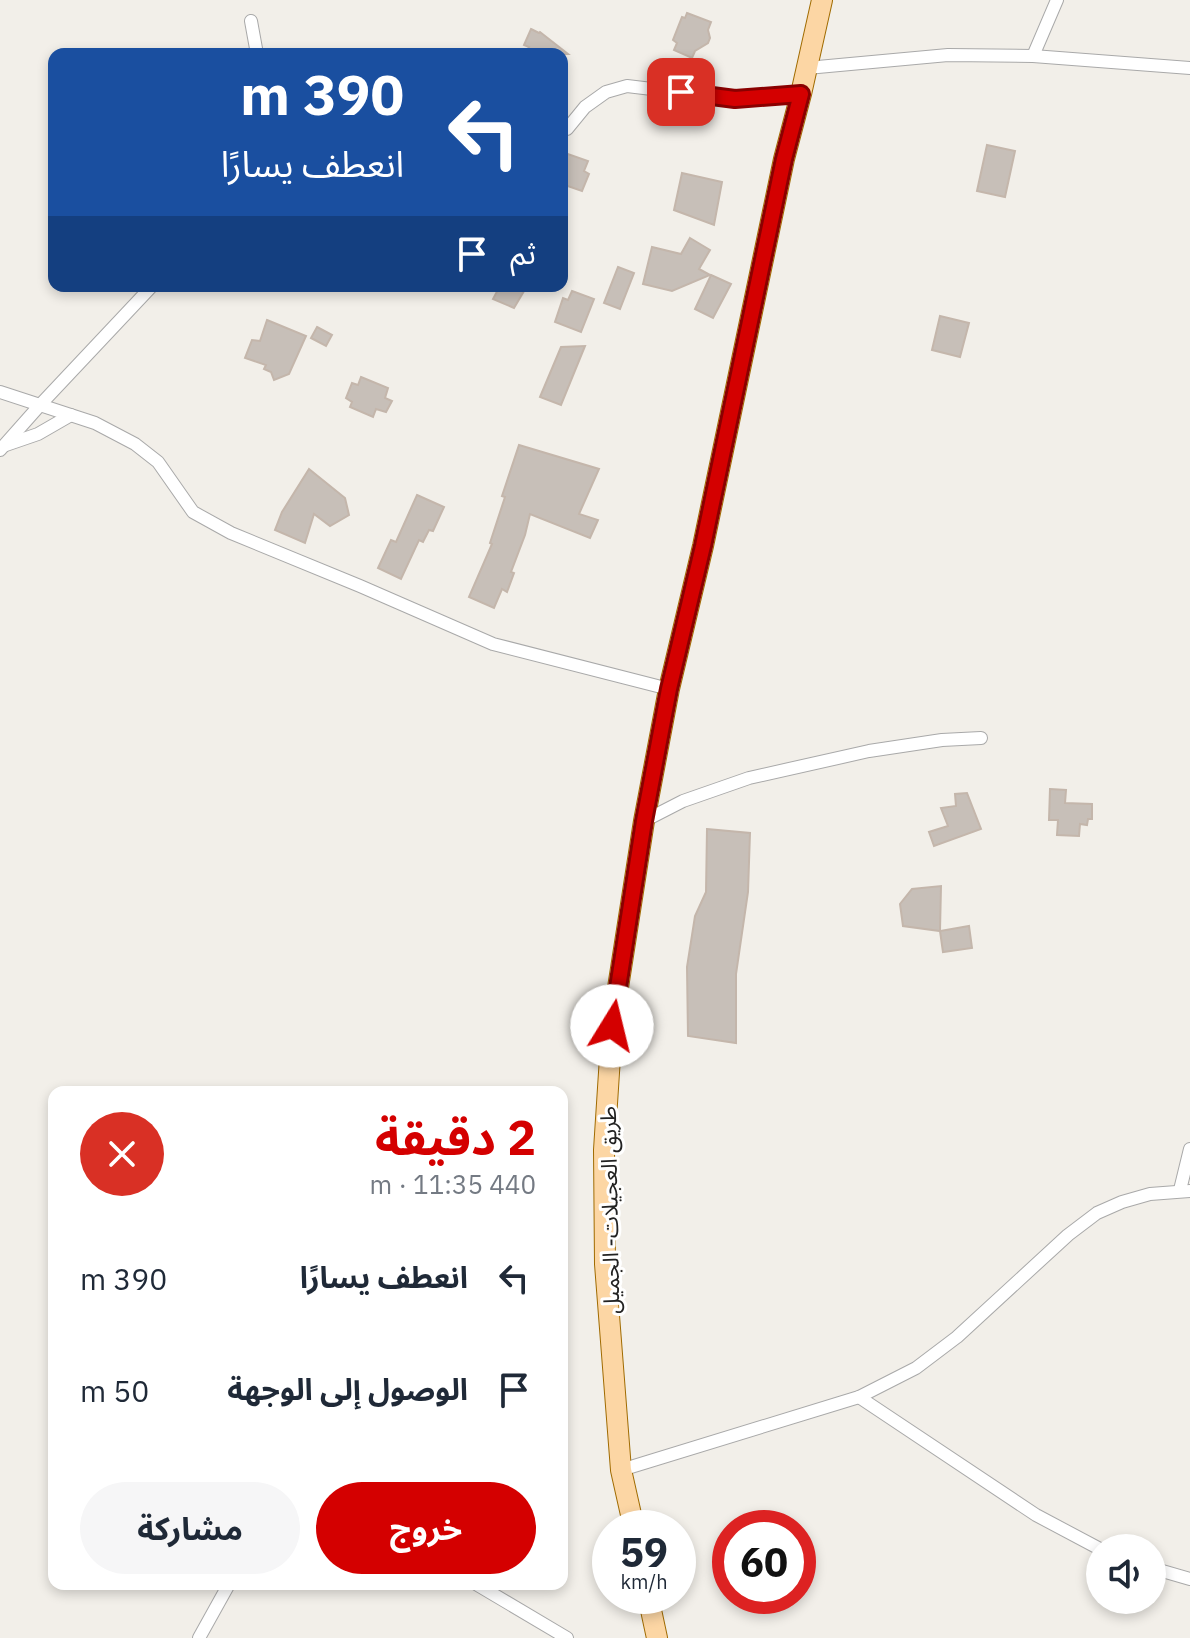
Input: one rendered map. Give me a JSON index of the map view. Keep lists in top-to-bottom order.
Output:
{
  "streets": {
    "main road": ["طريق العجيلات- الجميل"]
  },
  "page": {
    "turn": ["390 m", "انعطف يسارًا"],
    "then": "ثم",
    "heading": ["2 دقيقة", "440 m · 11:35"],
    "list": [
      {
        "name": "انعطف يسارًا",
        "value": "390 m"
      },
      {
        "name": "الوصول إلى الوجهة",
        "value": "50 m"
      }
    ],
    "buttons": ["خروج", "مشاركة"],
    "speed": "59 km/h",
    "limit": "60"
  }
}
